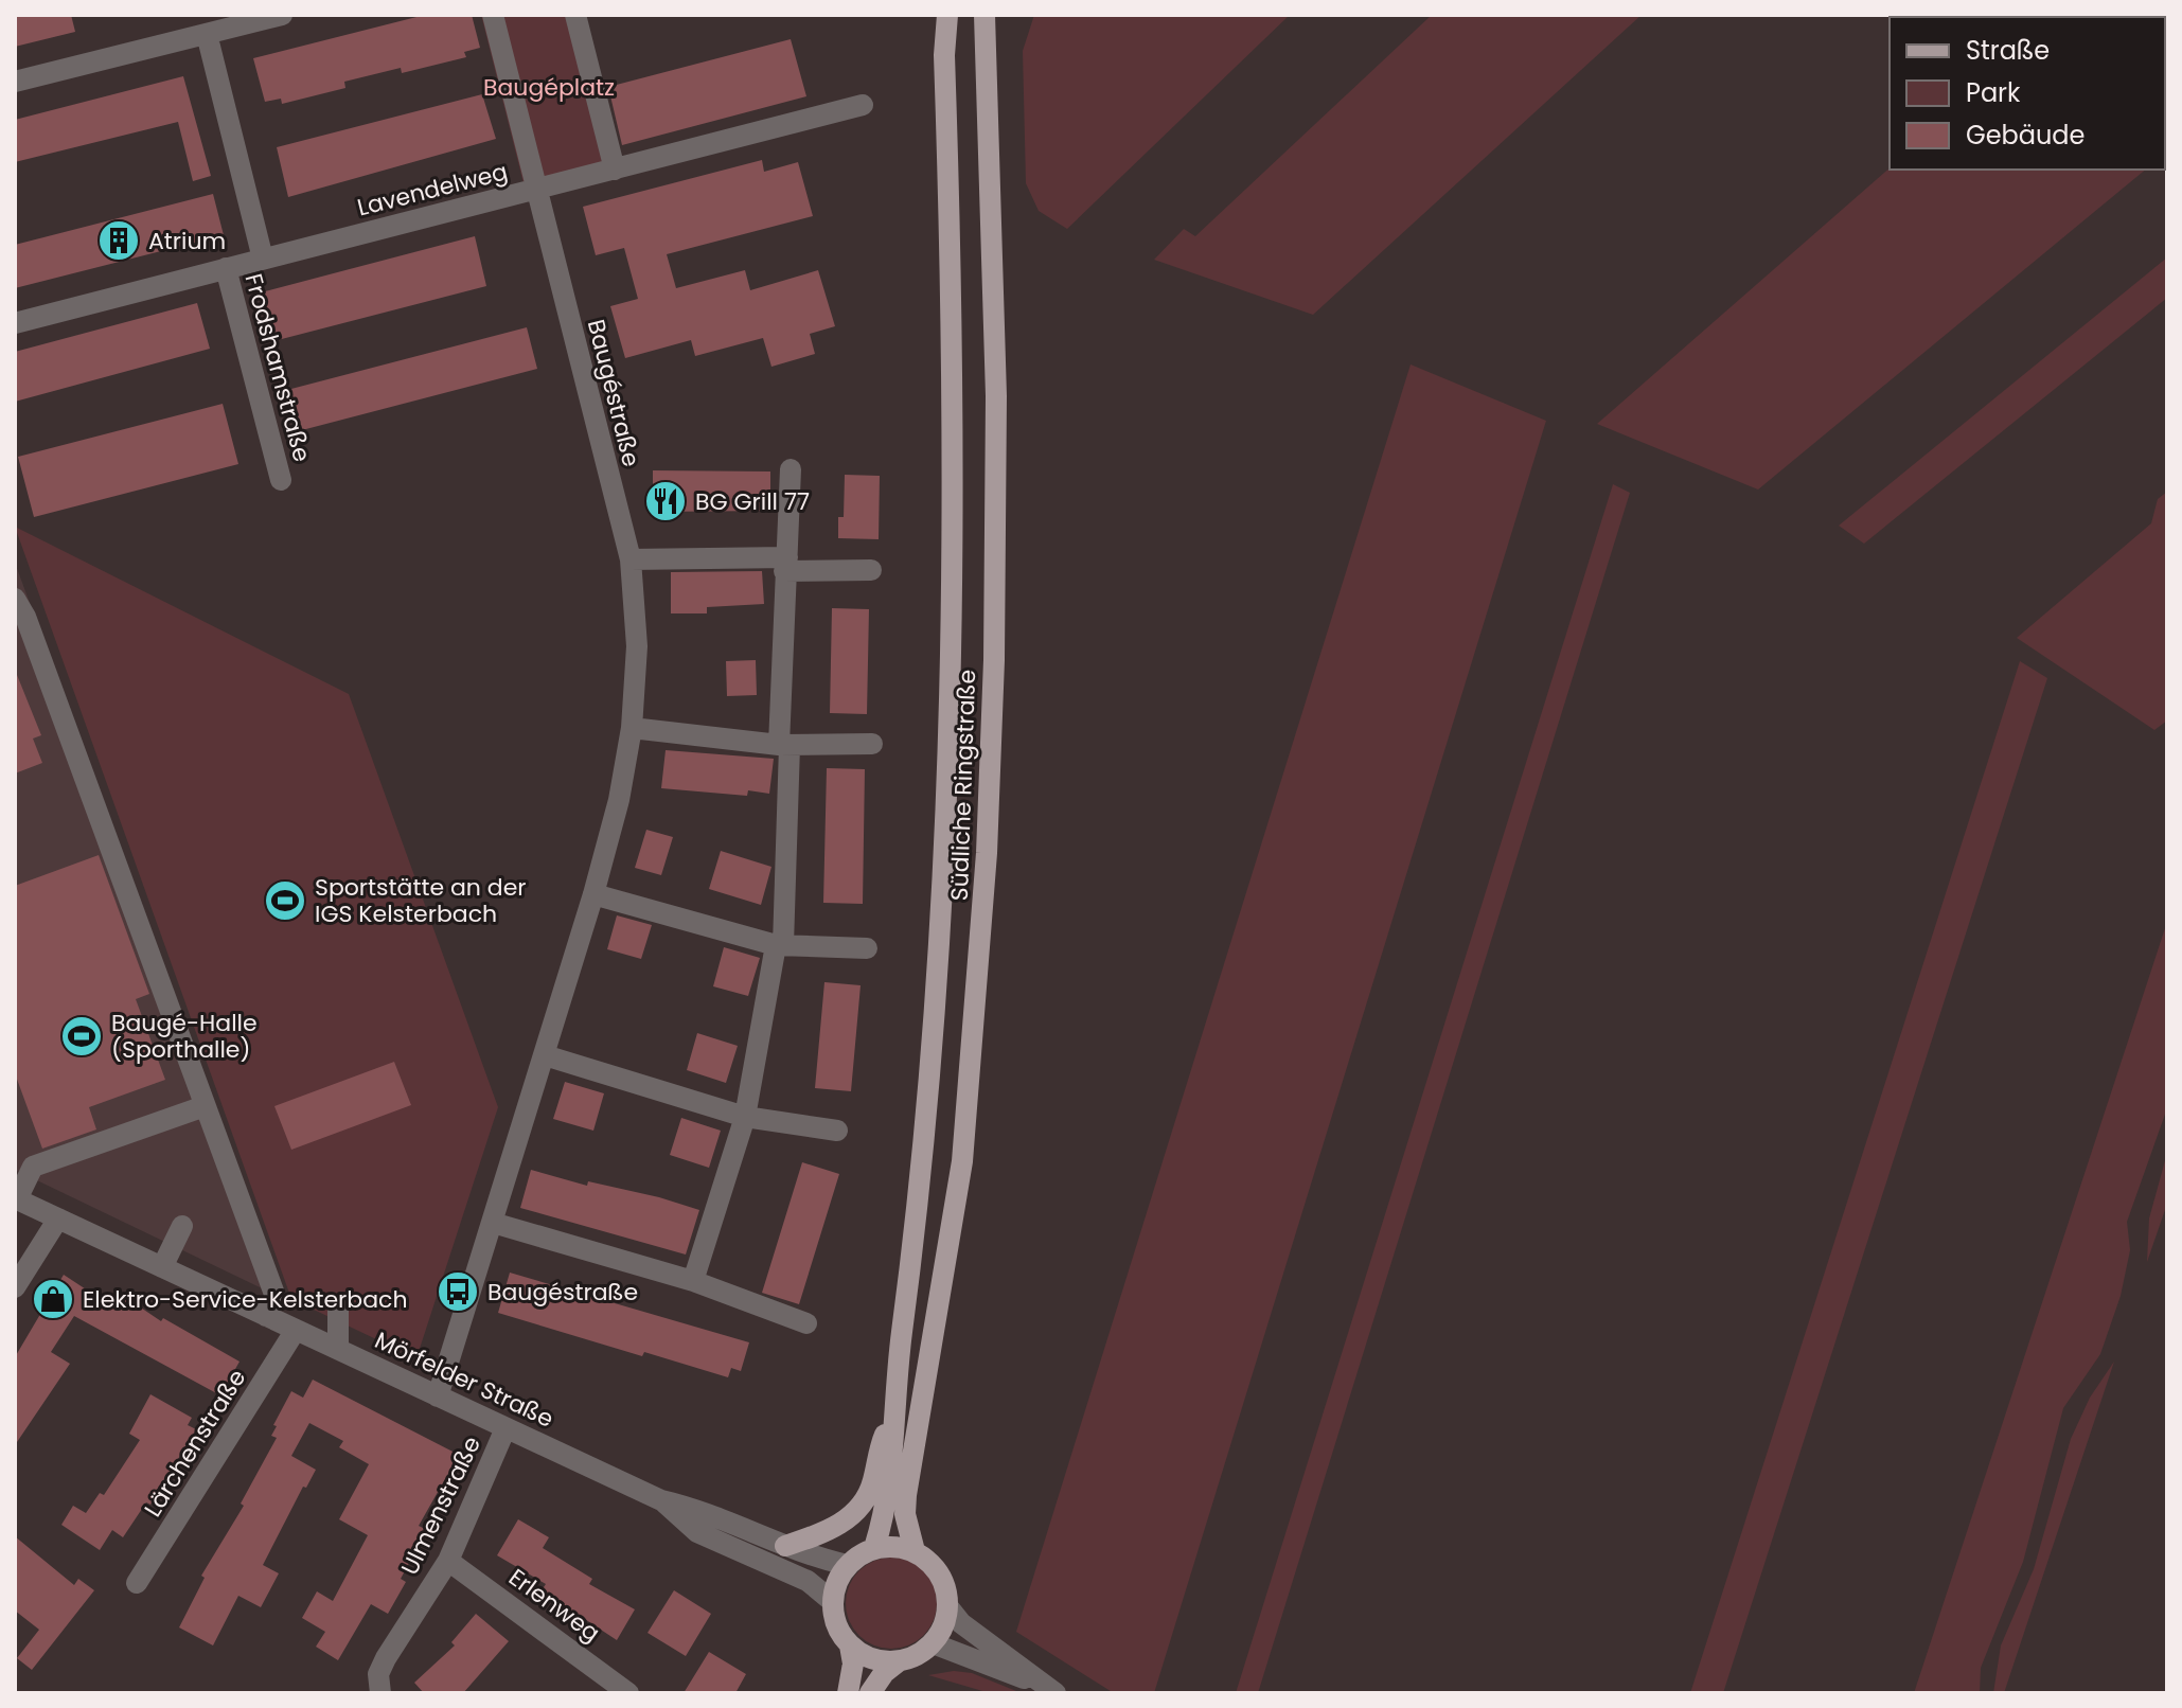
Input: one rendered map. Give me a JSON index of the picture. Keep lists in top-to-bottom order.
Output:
{
  "streets": {
    "main road": ["Südliche Ringstraße"],
    "street": [
      "Lavendelweg",
      "Frodshamstraße",
      "Baugéstraße",
      "Mörfelder Straße",
      "Lärchenstraße",
      "Ulmenstraße",
      "Erlenweg"
    ]
  },
  "crossings": [
    ["Lavendelweg", "Frodshamstraße"],
    ["Lavendelweg", "Baugéstraße"],
    ["Baugéstraße", "Mörfelder Straße"],
    ["Südliche Ringstraße", "Mörfelder Straße"],
    ["Mörfelder Straße", "Lärchenstraße"],
    ["Mörfelder Straße", "Ulmenstraße"],
    ["Ulmenstraße", "Erlenweg"]
  ],
  "parks": ["Baugéplatz"],
  "places": {
    "building": ["Atrium"],
    "restaurant": ["BG Grill 77"],
    "sports": ["Sportstätte an der IGS Kelsterbach", "Baugé-Halle (Sporthalle)"],
    "bus stop": ["Baugéstraße"],
    "shop": ["Elektro-Service-Kelsterbach"]
  },
  "legend": ["Straße", "Park", "Gebäude"]
}
